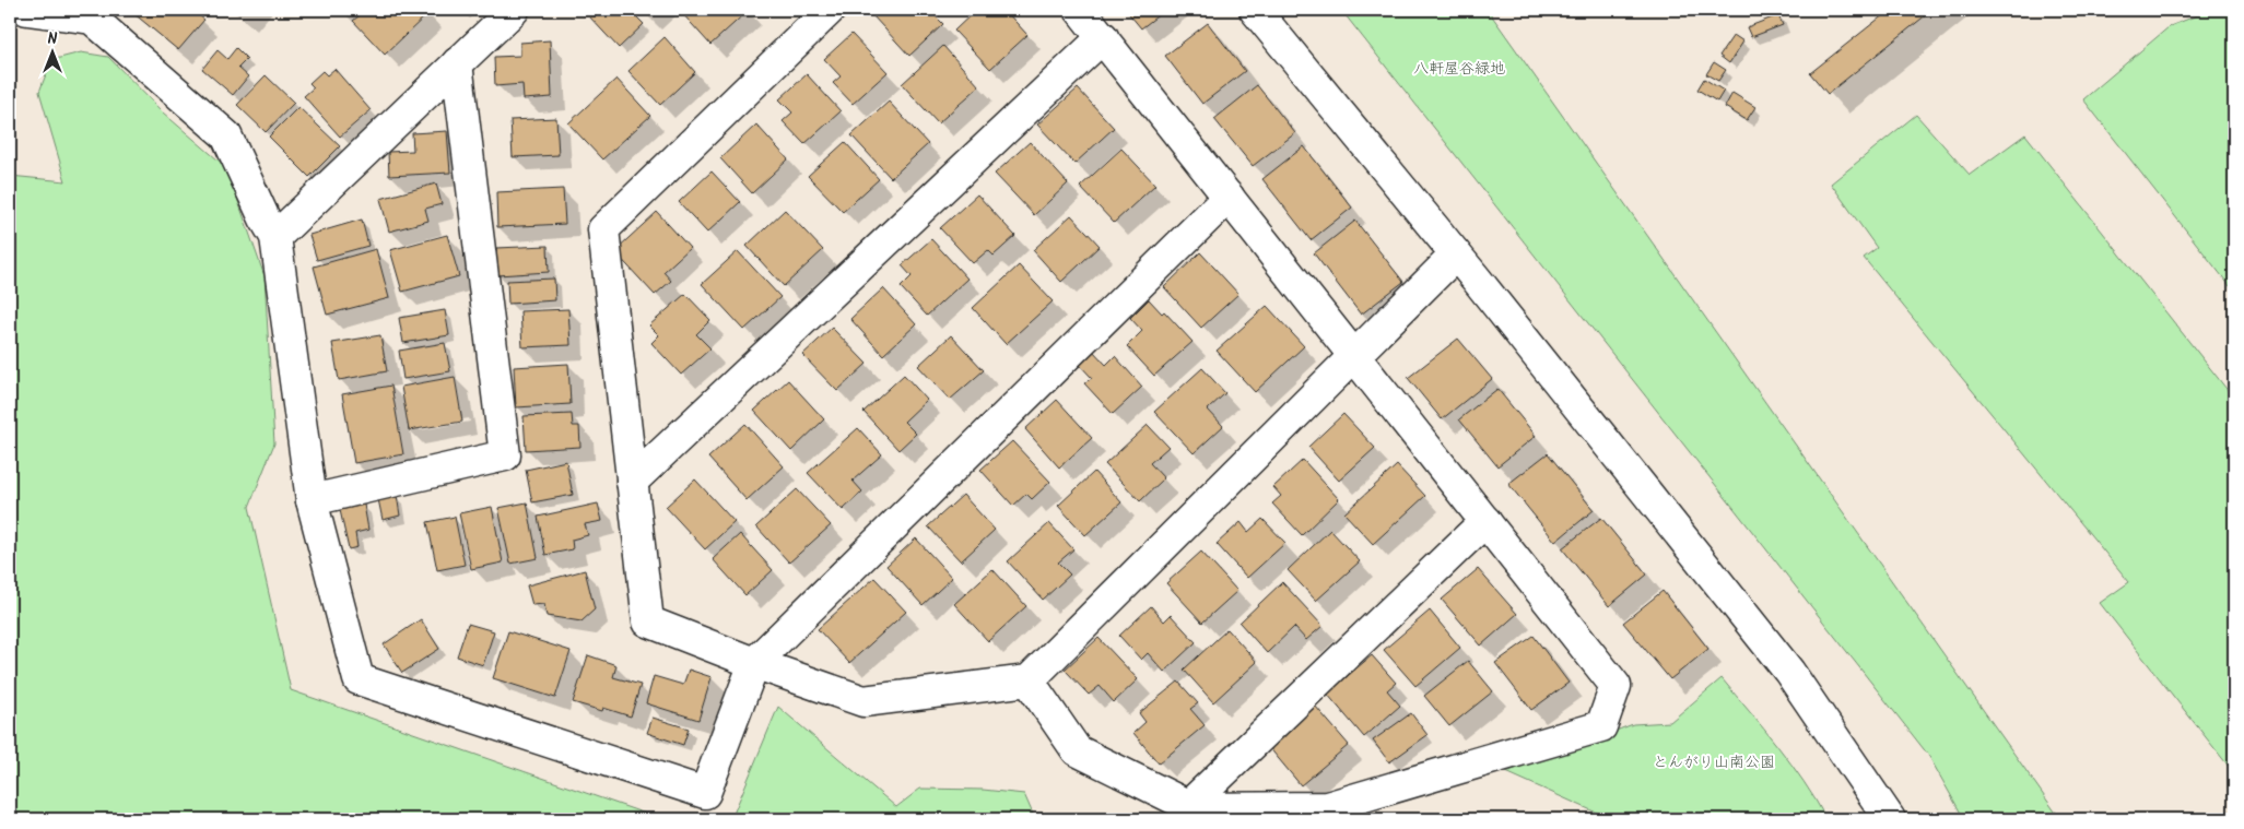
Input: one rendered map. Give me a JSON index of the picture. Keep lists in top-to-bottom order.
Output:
{
  "parks": ["八軒屋谷緑地", "とんがり山南公園"],
  "north": "top"
}
